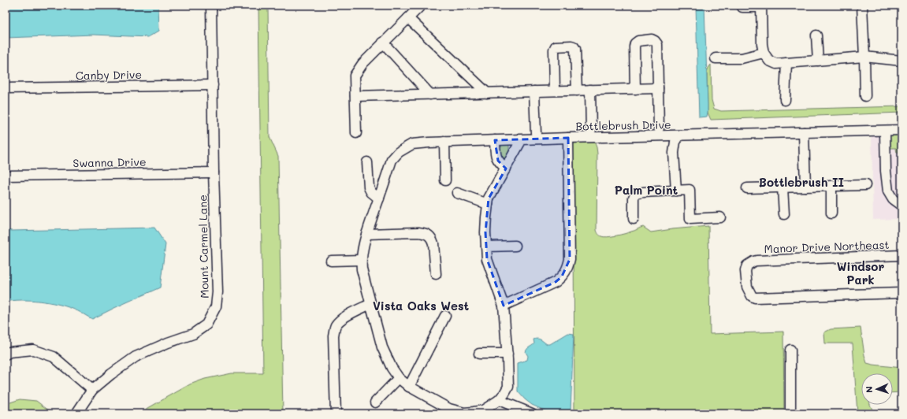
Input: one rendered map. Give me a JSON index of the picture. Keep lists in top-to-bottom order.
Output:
{
  "streets": {
    "street": [
      "Canby Drive",
      "Bottlebrush Drive",
      "Swanna Drive",
      "Mount Carmel Lane",
      "Manor Drive Northeast"
    ]
  },
  "crossings": [
    ["Canby Drive", "Mount Carmel Lane"],
    ["Swanna Drive", "Mount Carmel Lane"]
  ],
  "districts": [
    "Bottlebrush II",
    "Palm Point",
    "Windsor Park",
    "Vista Oaks West"
  ],
  "north": "left"
}
